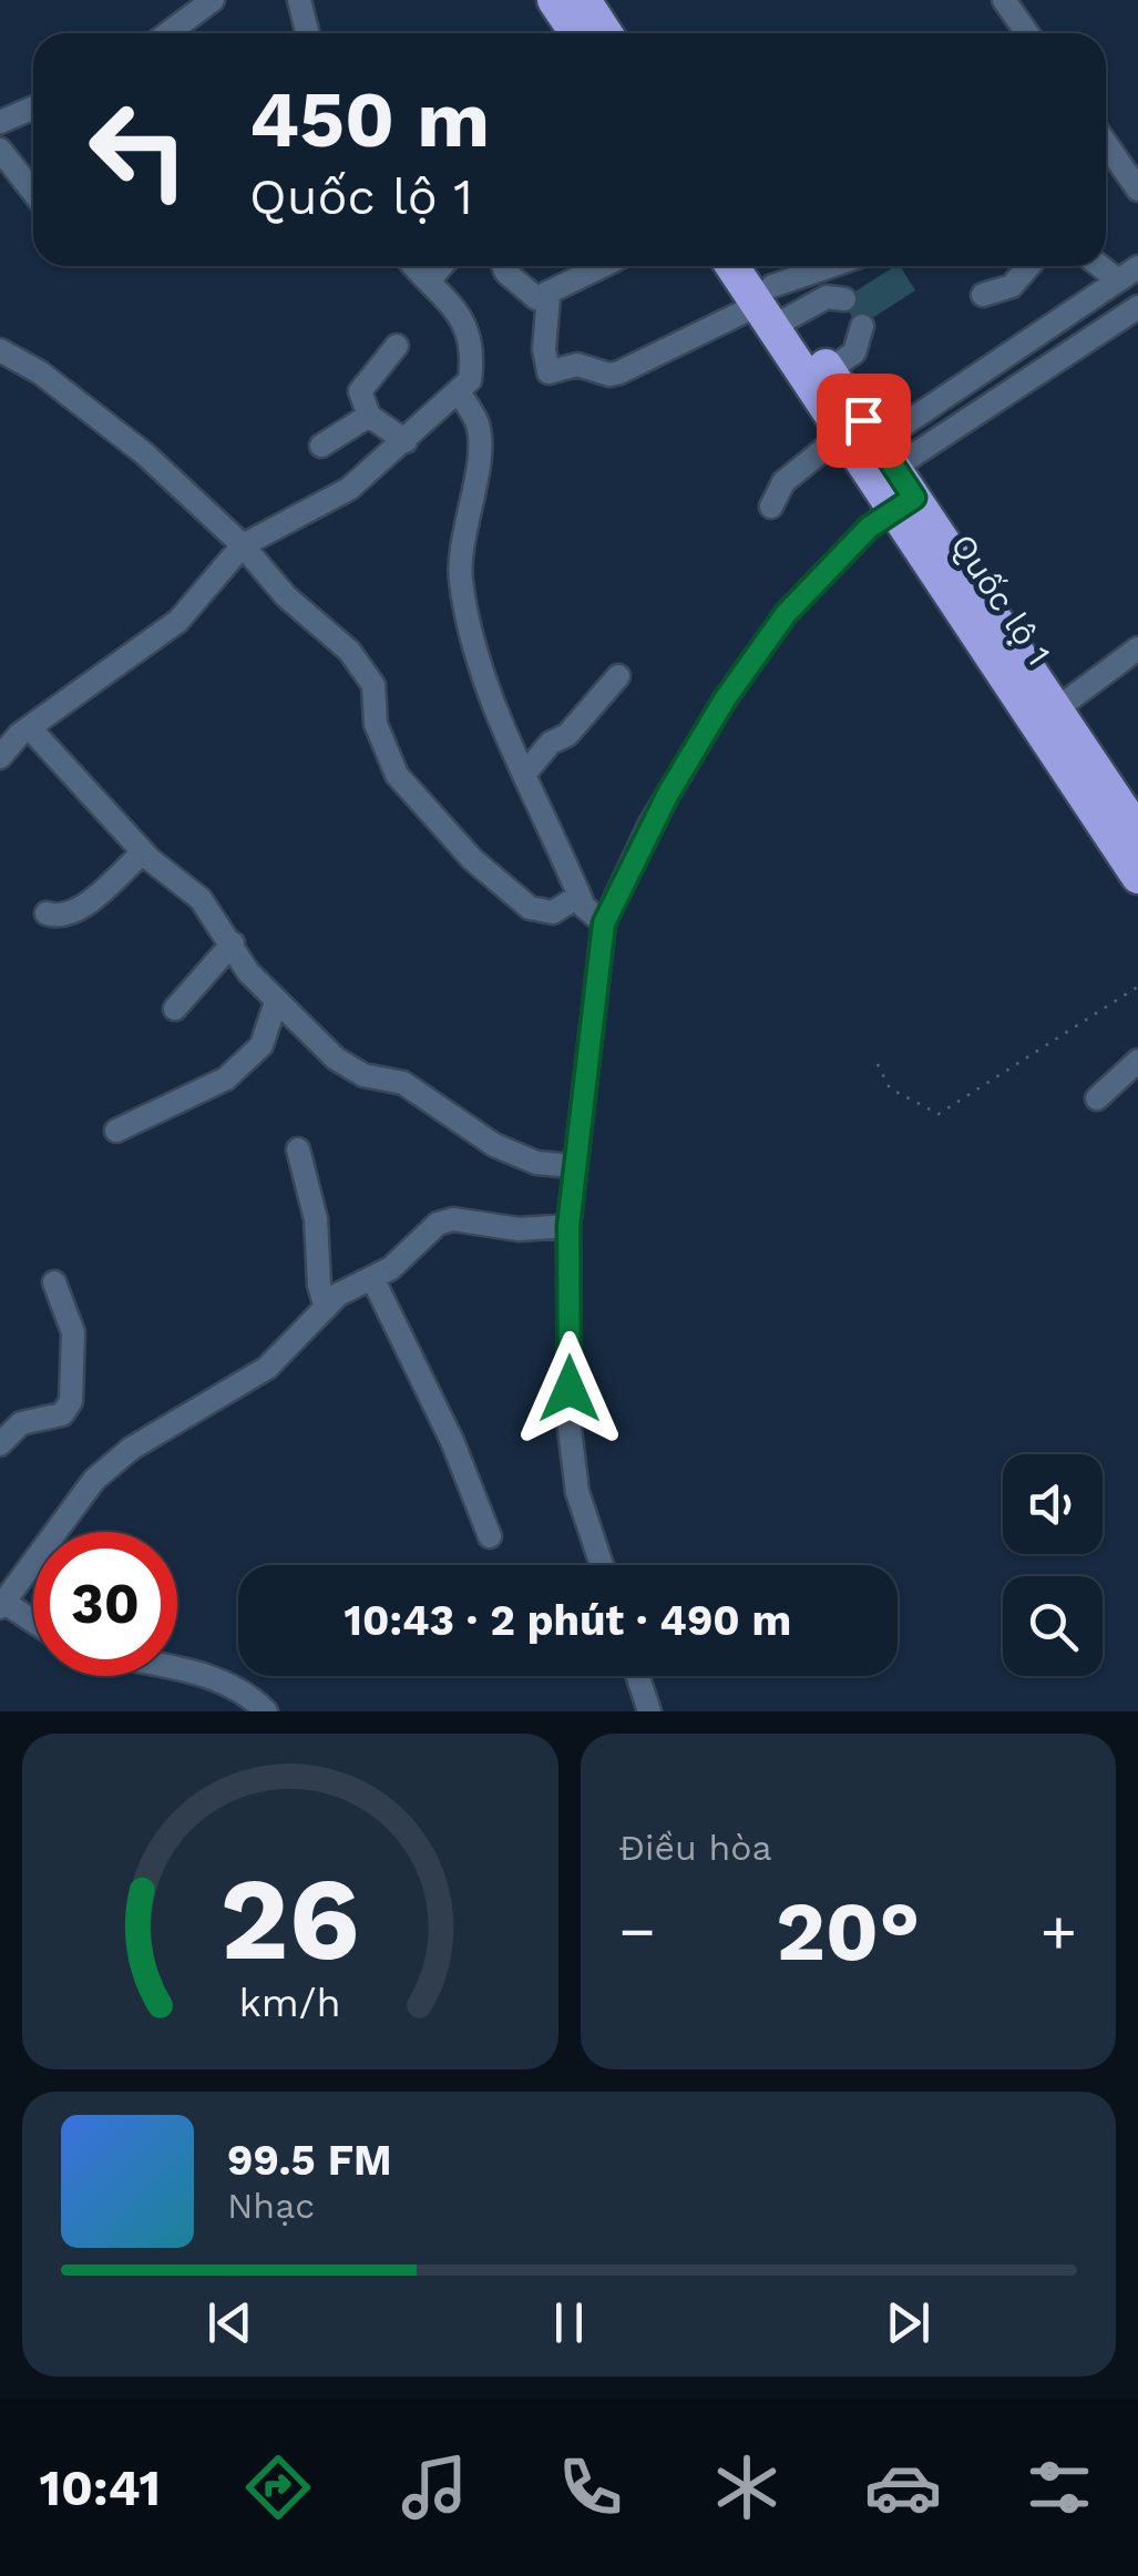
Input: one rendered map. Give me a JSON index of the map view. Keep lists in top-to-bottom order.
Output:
{
  "streets": {
    "highway": ["Quốc lộ 1"]
  },
  "page": {
    "turn": ["450 m", "Quốc lộ 1"],
    "limit": "30",
    "trip": "10:43 · 2 phút · 490 m",
    "tile": "Điều hòa",
    "heat": ["−", "20°", "+"],
    "song": ["99.5 FM", "Nhạc"],
    "tabs": "10:41",
    "gauge": ["26", "km/h"]
  }
}
